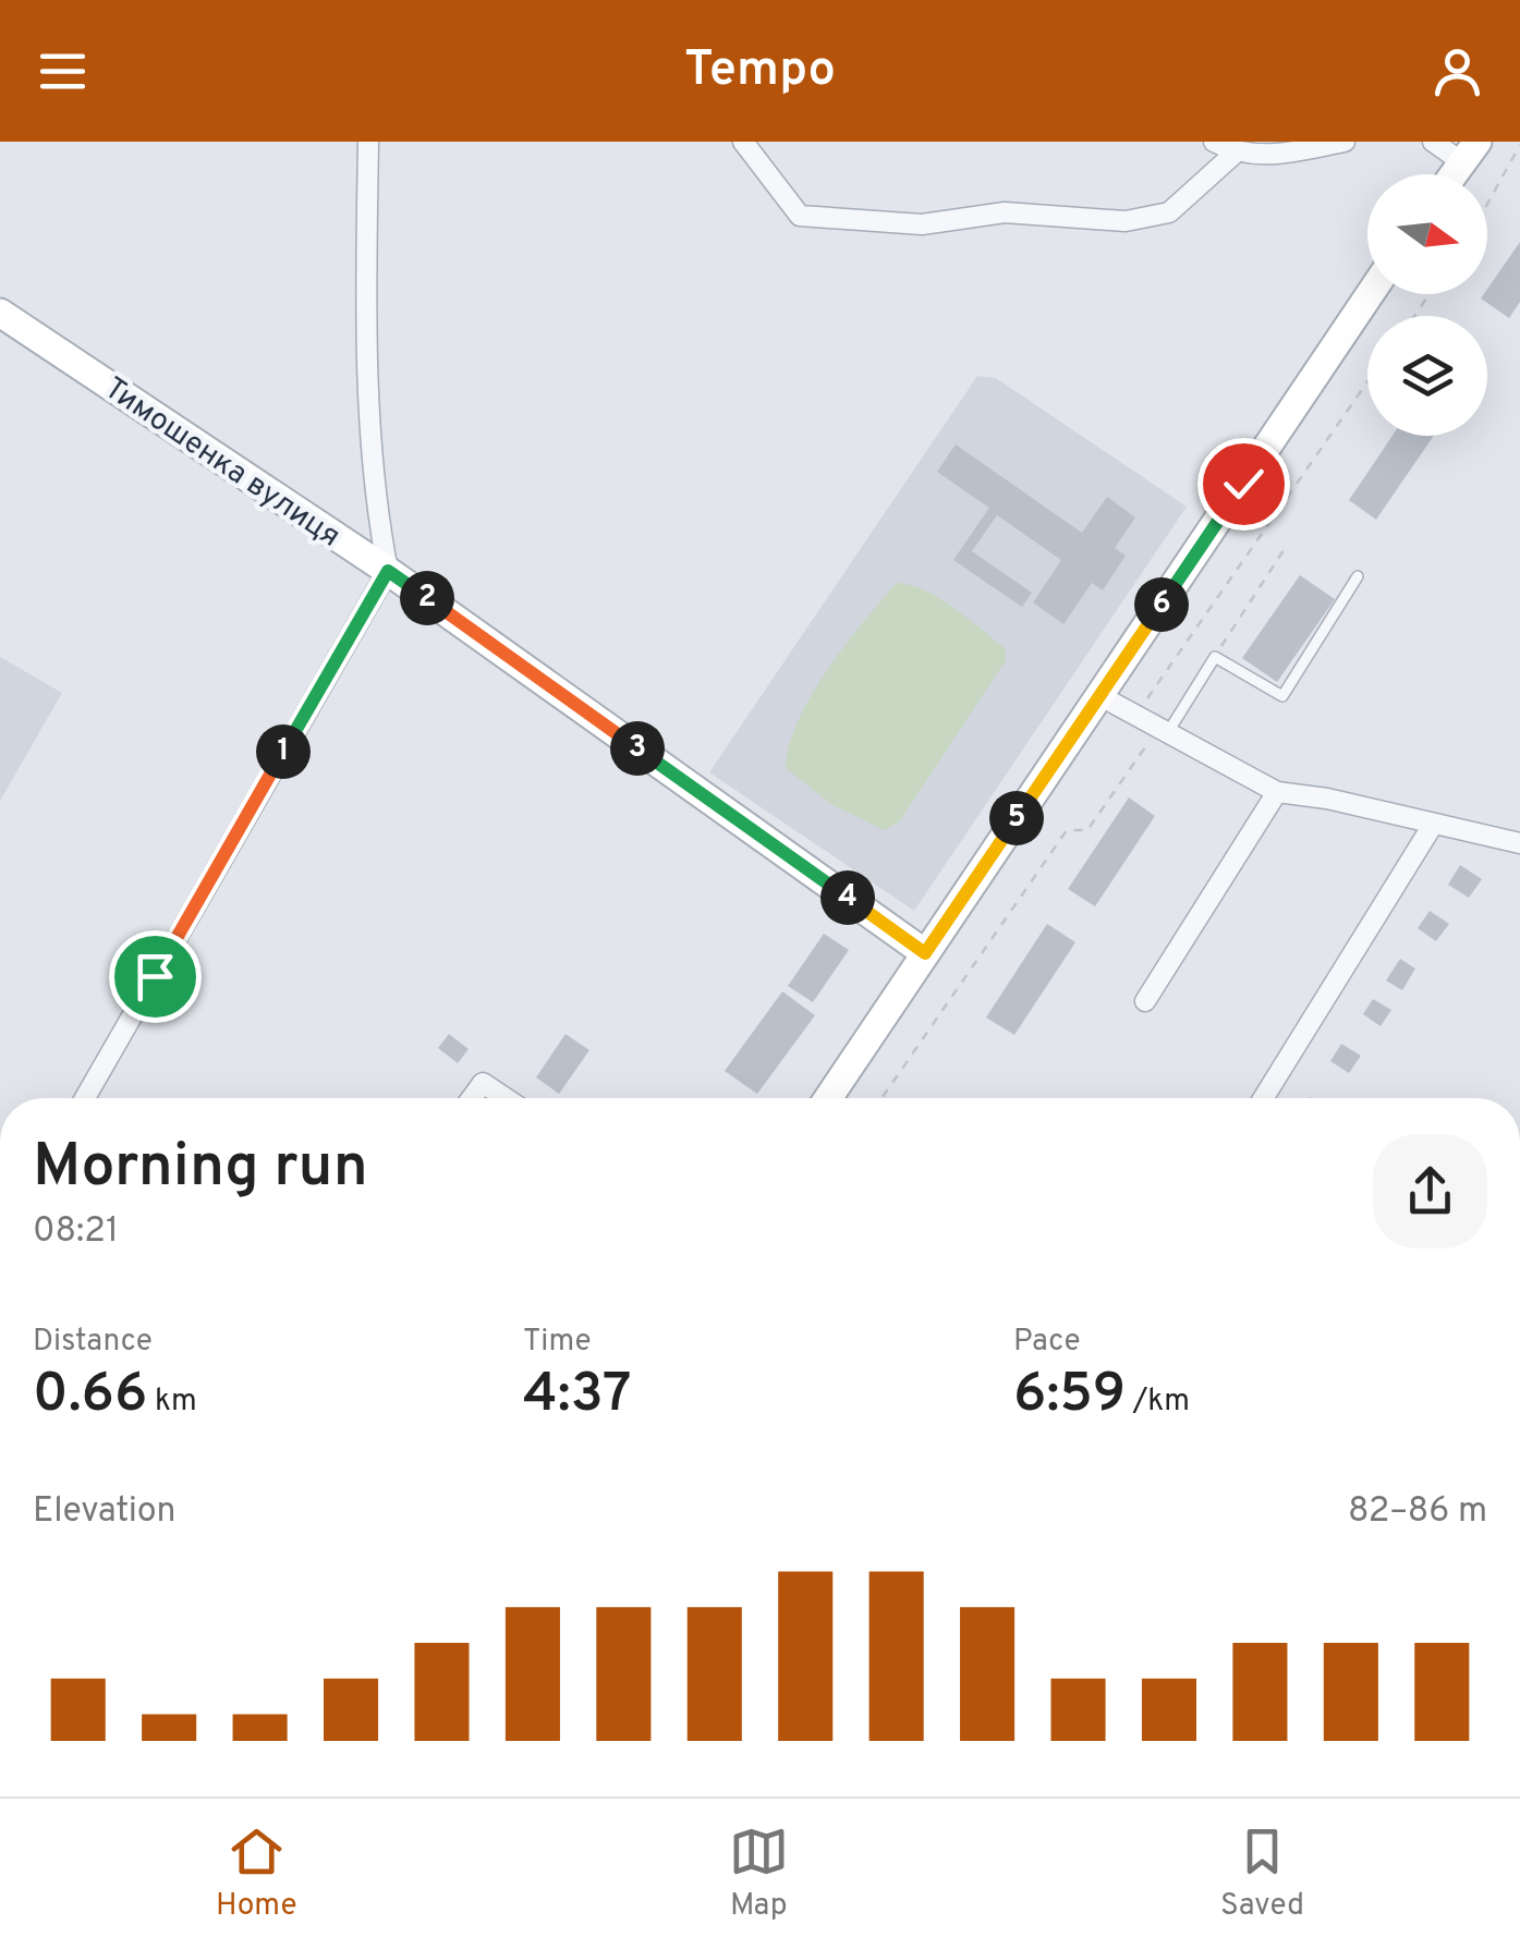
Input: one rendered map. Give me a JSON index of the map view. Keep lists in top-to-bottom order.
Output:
{
  "streets": {
    "street": ["Тимошенка вулиця"]
  },
  "north": "right",
  "page": {
    "header": "Tempo",
    "pins": [
      "2",
      "6",
      "3",
      "1",
      "5",
      "4"
    ],
    "heading": ["Morning run", "08:21"],
    "stats": [
      ["Distance", "0.66 km"],
      ["Time", "4:37"],
      ["Pace", "6:59 /km"]
    ],
    "chart": ["Elevation", "82–86 m"],
    "tabs": ["Home", "Map", "Saved"]
  }
}
